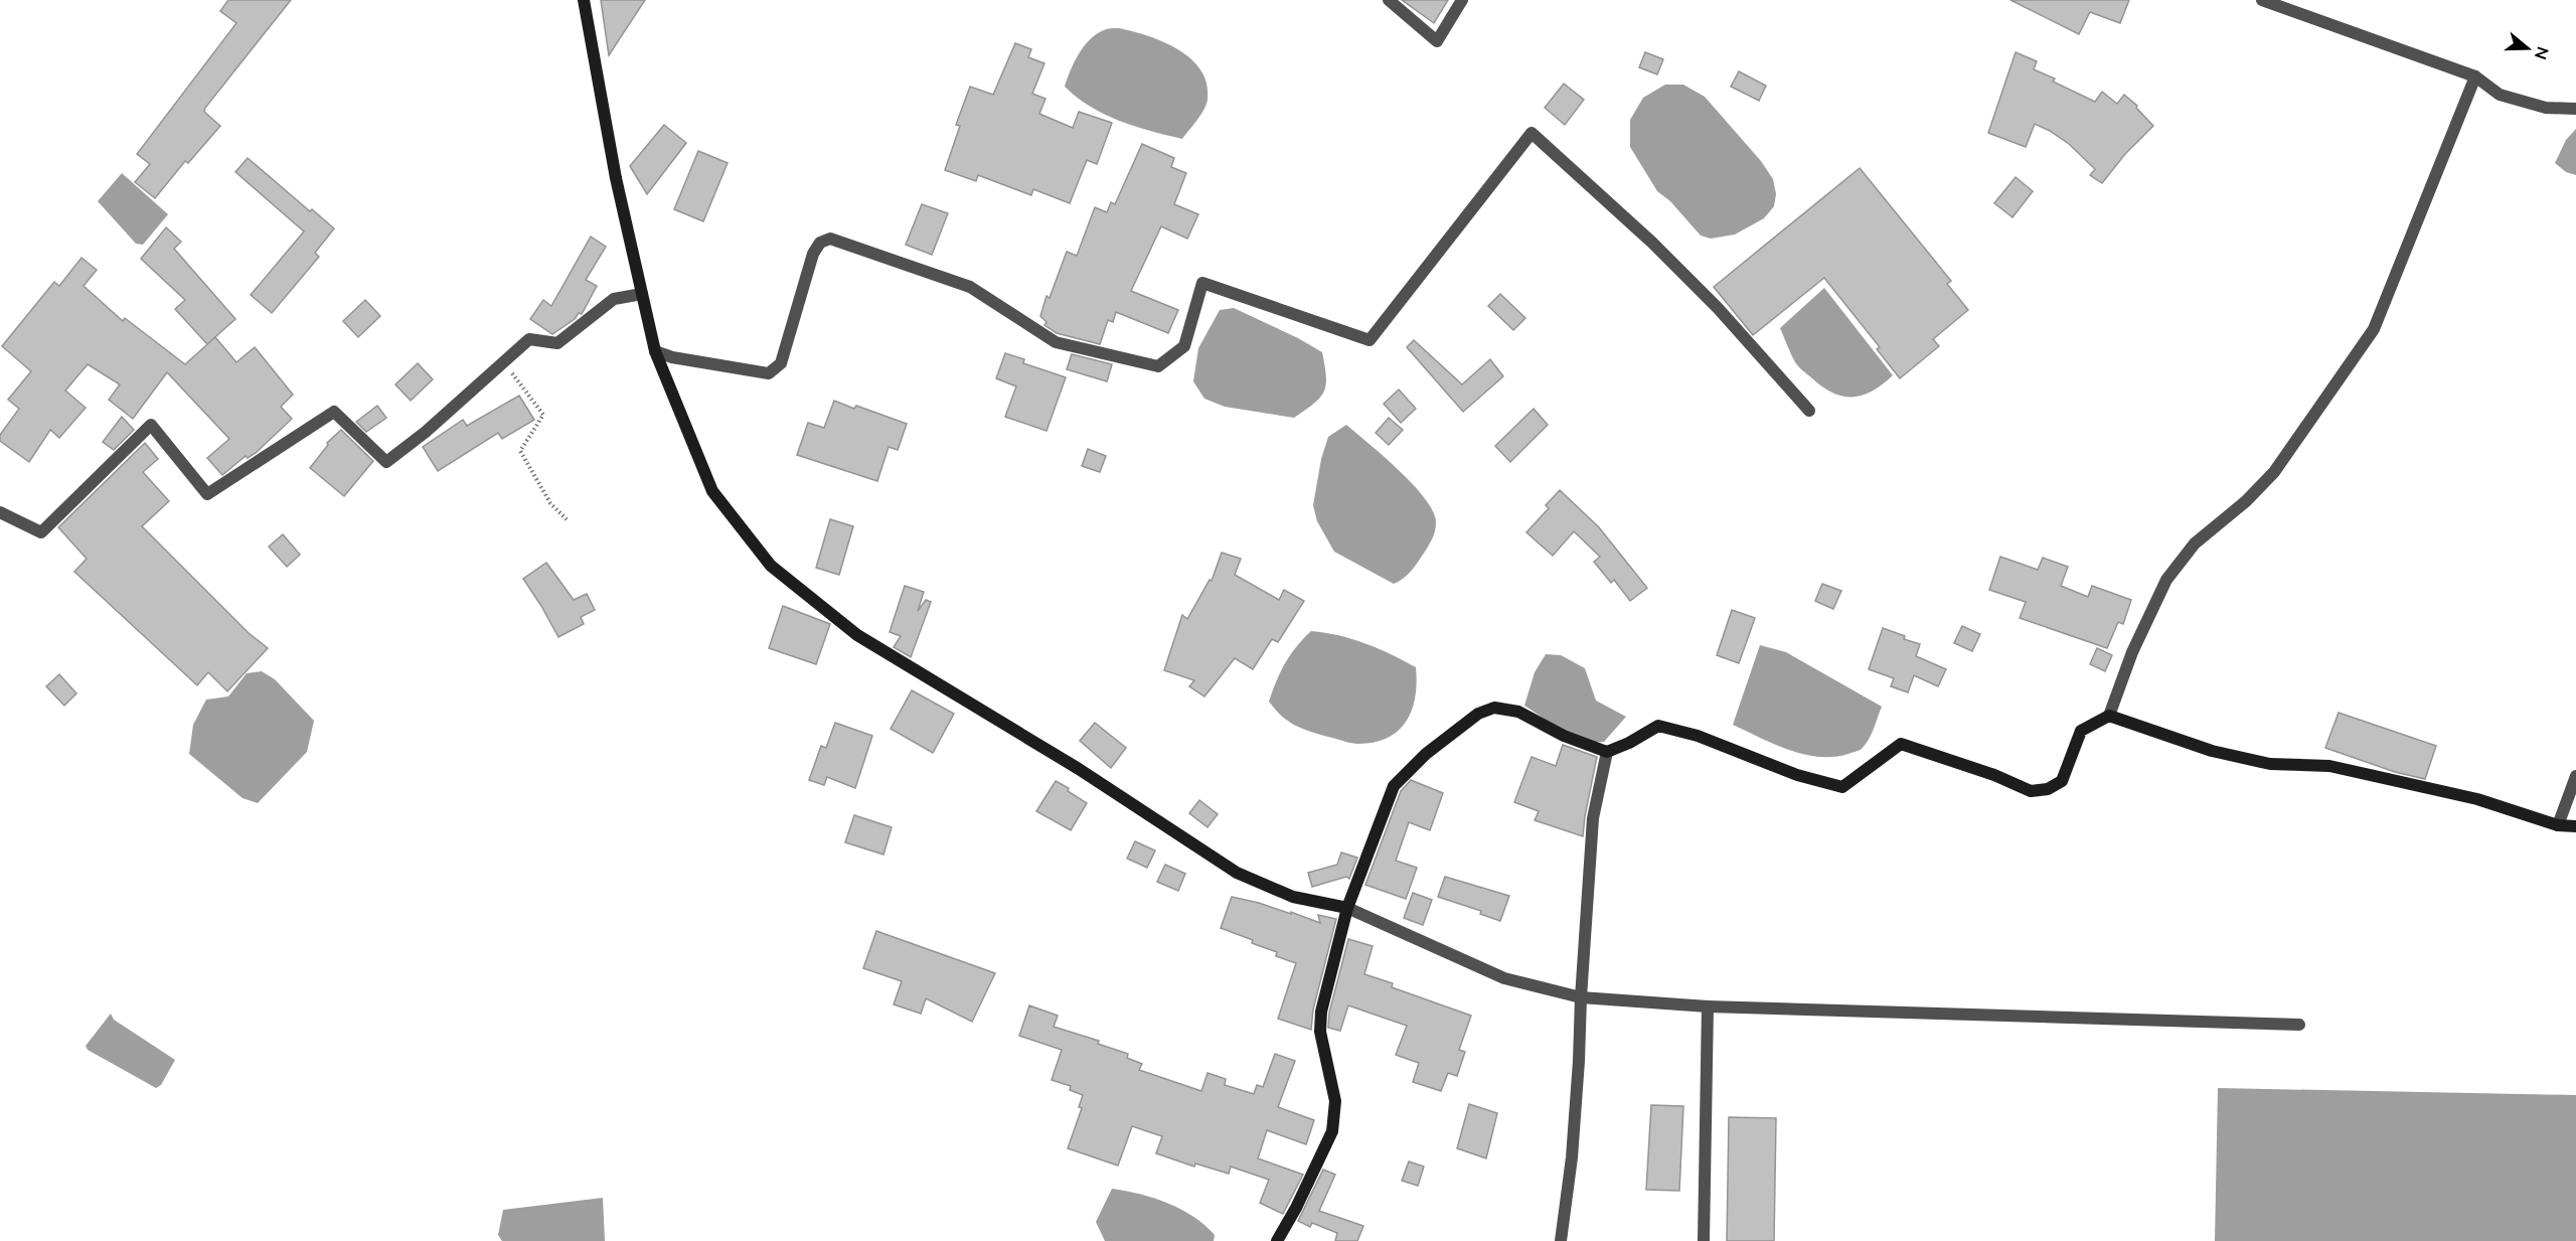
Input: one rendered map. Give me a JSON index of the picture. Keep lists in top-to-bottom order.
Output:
{
  "north": "right"
}
